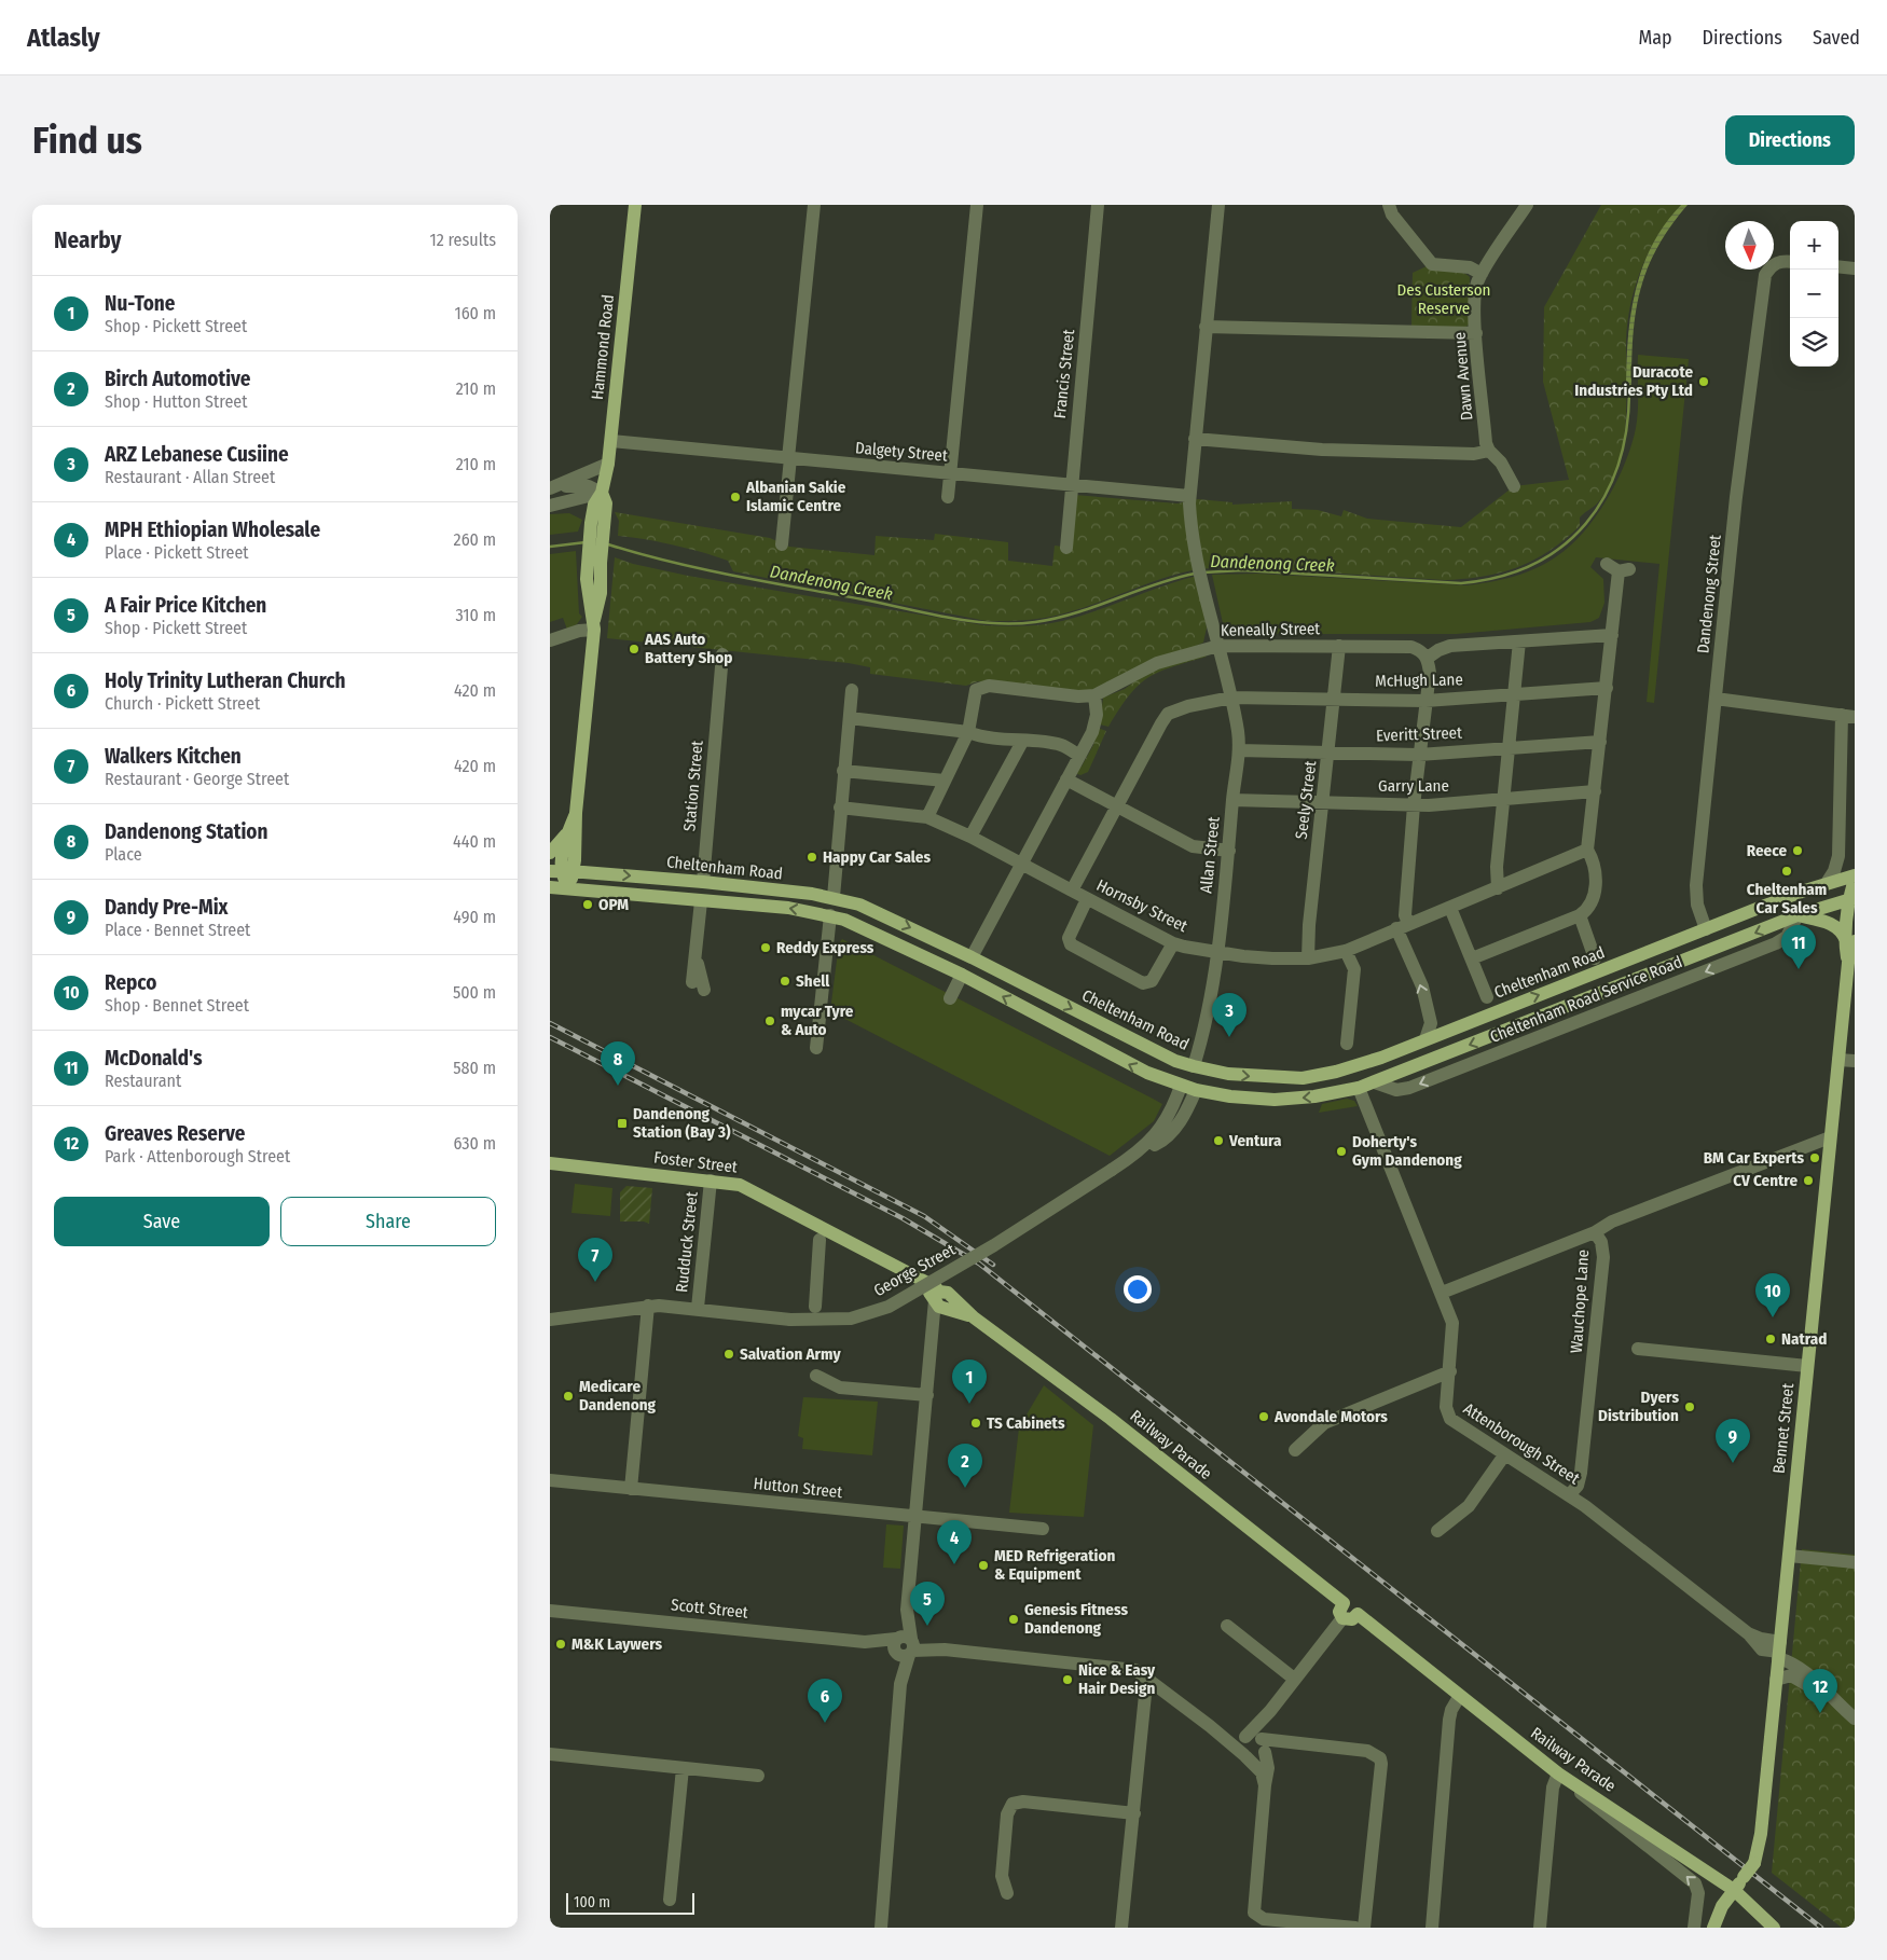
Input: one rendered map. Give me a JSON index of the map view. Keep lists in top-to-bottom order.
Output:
{
  "streets": {
    "main road": [
      "Hammond Road",
      "Dandenong Street",
      "Station Street",
      "Cheltenham Road",
      "Foster Street",
      "Bennet Street",
      "Railway Parade"
    ],
    "street": [
      "Francis Street",
      "Dawn Avenue",
      "Dalgety Street",
      "Keneally Street",
      "McHugh Lane",
      "Everitt Street",
      "Garry Lane",
      "Seely Street",
      "Allan Street",
      "Hornsby Street",
      "Cheltenham Road Service Road",
      "Rudduck Street",
      "George Street",
      "Wauchope Lane",
      "Attenborough Street",
      "Hutton Street",
      "Scott Street"
    ]
  },
  "crossings": [
    ["Hammond Road", "Dalgety Street"],
    ["Hammond Road", "Cheltenham Road"],
    ["Francis Street", "Dalgety Street"],
    ["Dalgety Street", "Allan Street"],
    ["Dandenong Street", "Cheltenham Road"],
    ["Keneally Street", "Seely Street"],
    ["Keneally Street", "Allan Street"],
    ["McHugh Lane", "Seely Street"],
    ["McHugh Lane", "Allan Street"],
    ["McHugh Lane", "Hornsby Street"],
    ["Everitt Street", "Seely Street"],
    ["Everitt Street", "Allan Street"],
    ["Station Street", "Cheltenham Road"],
    ["Garry Lane", "Seely Street"],
    ["Garry Lane", "Allan Street"],
    ["Seely Street", "Hornsby Street"],
    ["Allan Street", "Cheltenham Road"],
    ["Allan Street", "Hornsby Street"],
    ["Cheltenham Road", "George Street"],
    ["Cheltenham Road", "Bennet Street"],
    ["Foster Street", "Rudduck Street"],
    ["Foster Street", "Railway Parade"],
    ["Rudduck Street", "George Street"],
    ["Wauchope Lane", "Bennet Street"],
    ["Wauchope Lane", "Attenborough Street"],
    ["Bennet Street", "Attenborough Street"],
    ["Bennet Street", "Railway Parade"]
  ],
  "one_way": ["Cheltenham Road Service Road"],
  "water": ["Dandenong Creek"],
  "parks": ["Des Custerson Reserve"],
  "places": {
    "other": [
      "Duracote Industries Pty Ltd",
      "Albanian Sakie Islamic Centre",
      "AAS Auto Battery Shop",
      "Reece",
      "Happy Car Sales",
      "Cheltenham Car Sales",
      "OPM",
      "Reddy Express",
      "Shell",
      "mycar Tyre & Auto",
      "Ventura",
      "Doherty's Gym Dandenong",
      "BM Car Experts",
      "CV Centre",
      "Natrad",
      "Salvation Army",
      "Medicare Dandenong",
      "Dyers Distribution",
      "Avondale Motors",
      "TS Cabinets",
      "MED Refrigeration & Equipment",
      "Genesis Fitness Dandenong",
      "M&K Laywers",
      "Nice & Easy Hair Design"
    ],
    "transit": ["Dandenong Station (Bay 3)"]
  },
  "scale_bar": "100 m",
  "north": "bottom",
  "page": {
    "header": "Atlasly",
    "nav": ["Map", "Directions", "Saved"],
    "buttons": [
      "Directions",
      ["Save", "Share"]
    ],
    "title": "Find us",
    "heading": ["Nearby", "12 results"],
    "map_buttons": ["+", "−"],
    "list": [
      {
        "mark": "1",
        "name": "Nu-Tone",
        "note": "Shop · Pickett Street",
        "value": "160 m"
      },
      {
        "mark": "2",
        "name": "Birch Automotive",
        "note": "Shop · Hutton Street",
        "value": "210 m"
      },
      {
        "mark": "3",
        "name": "ARZ Lebanese Cusiine",
        "note": "Restaurant · Allan Street",
        "value": "210 m"
      },
      {
        "mark": "4",
        "name": "MPH Ethiopian Wholesale",
        "note": "Place · Pickett Street",
        "value": "260 m"
      },
      {
        "mark": "5",
        "name": "A Fair Price Kitchen",
        "note": "Shop · Pickett Street",
        "value": "310 m"
      },
      {
        "mark": "6",
        "name": "Holy Trinity Lutheran Church",
        "note": "Church · Pickett Street",
        "value": "420 m"
      },
      {
        "mark": "7",
        "name": "Walkers Kitchen",
        "note": "Restaurant · George Street",
        "value": "420 m"
      },
      {
        "mark": "8",
        "name": "Dandenong Station",
        "note": "Place",
        "value": "440 m"
      },
      {
        "mark": "9",
        "name": "Dandy Pre-Mix",
        "note": "Place · Bennet Street",
        "value": "490 m"
      },
      {
        "mark": "10",
        "name": "Repco",
        "note": "Shop · Bennet Street",
        "value": "500 m"
      },
      {
        "mark": "11",
        "name": "McDonald's",
        "note": "Restaurant",
        "value": "580 m"
      },
      {
        "mark": "12",
        "name": "Greaves Reserve",
        "note": "Park · Attenborough Street",
        "value": "630 m"
      }
    ],
    "pins": [
      "11",
      "3",
      "8",
      "7",
      "10",
      "1",
      "9",
      "2",
      "4",
      "5",
      "12",
      "6"
    ],
    "scale": "100 m"
  }
}
